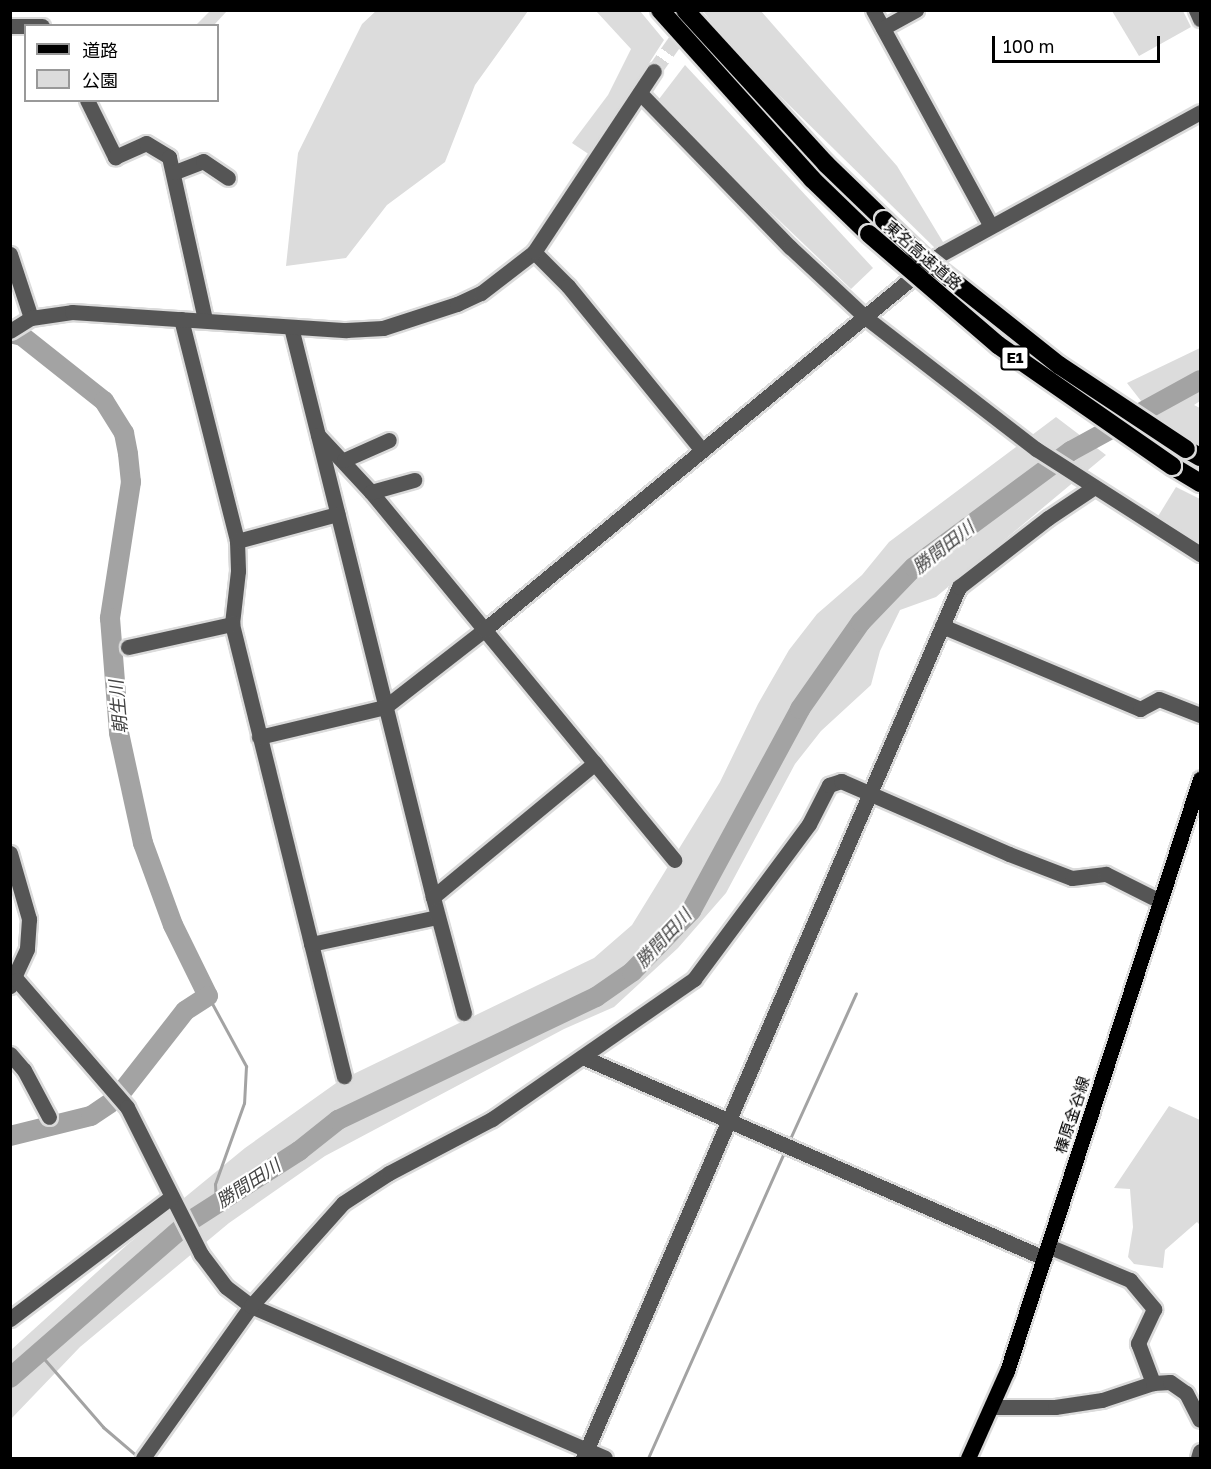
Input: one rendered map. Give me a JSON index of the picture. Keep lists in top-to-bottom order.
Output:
{
  "streets": {
    "highway": ["東名高速道路", "E1"],
    "main road": ["榛原金谷線"]
  },
  "water": ["勝間田川", "朝生川"],
  "legend": ["道路", "公園"],
  "scale_bar": "100 m"
}
